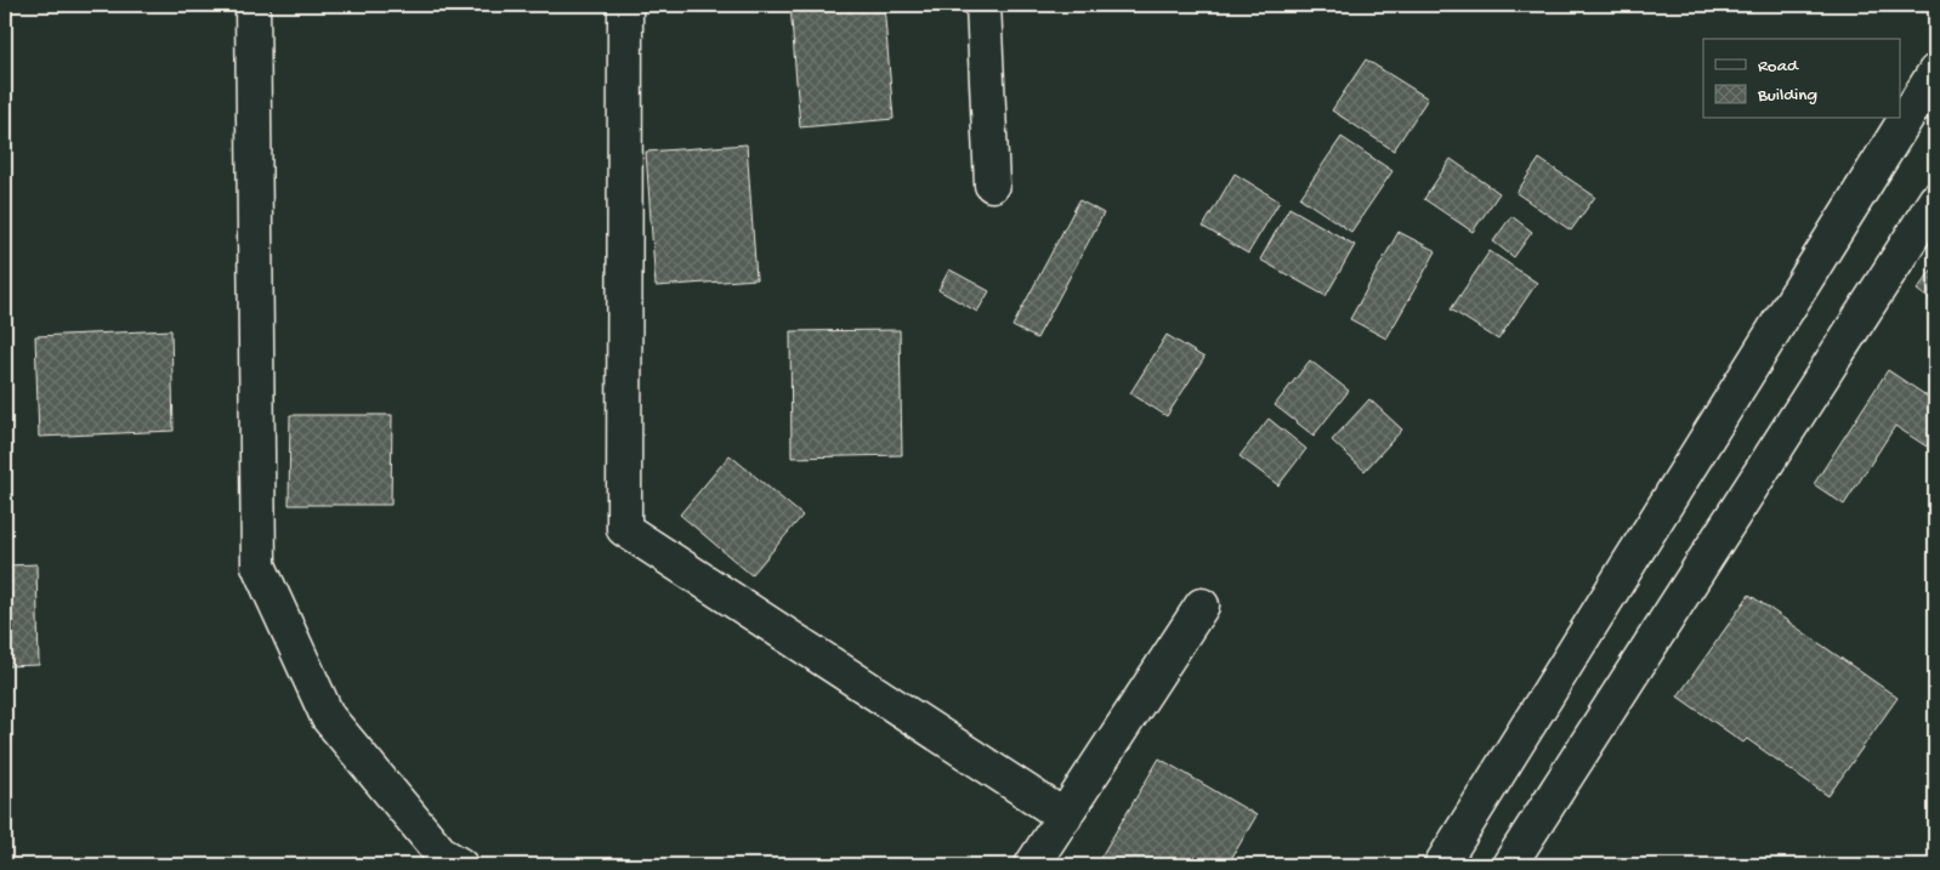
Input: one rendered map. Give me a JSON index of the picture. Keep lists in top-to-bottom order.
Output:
{
  "legend": ["Road", "Building"]
}
